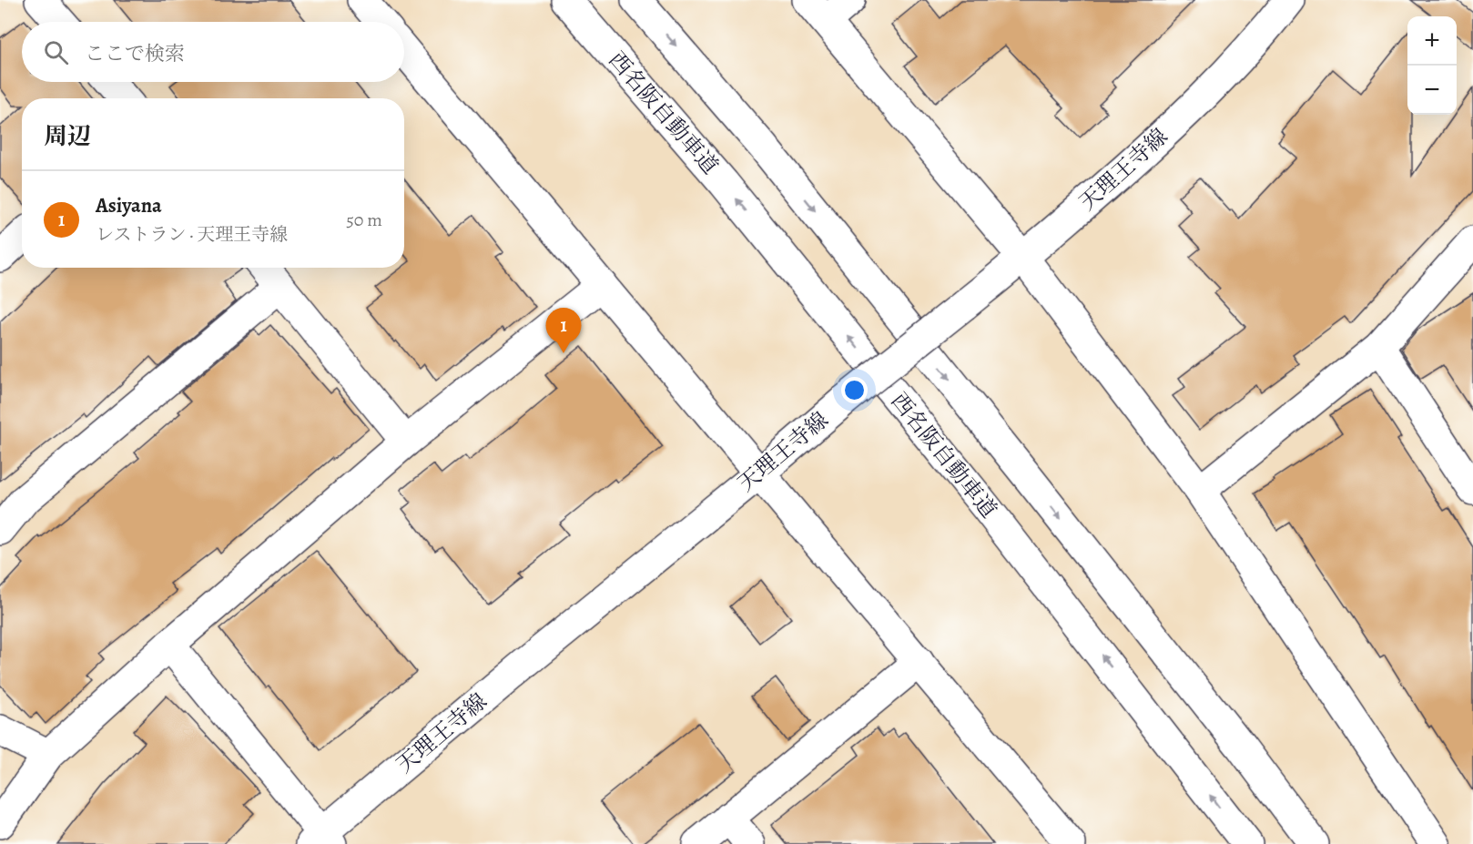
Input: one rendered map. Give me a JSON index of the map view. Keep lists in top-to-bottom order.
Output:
{
  "streets": {
    "main road": ["西名阪自動車道", "天理王寺線"]
  },
  "page": {
    "map_buttons": ["+", "−"],
    "search": "ここで検索",
    "heading": "周辺",
    "list": [
      {
        "mark": "1",
        "name": "Asiyana",
        "note": "レストラン · 天理王寺線",
        "value": "50 m"
      }
    ],
    "pins": "1"
  }
}
